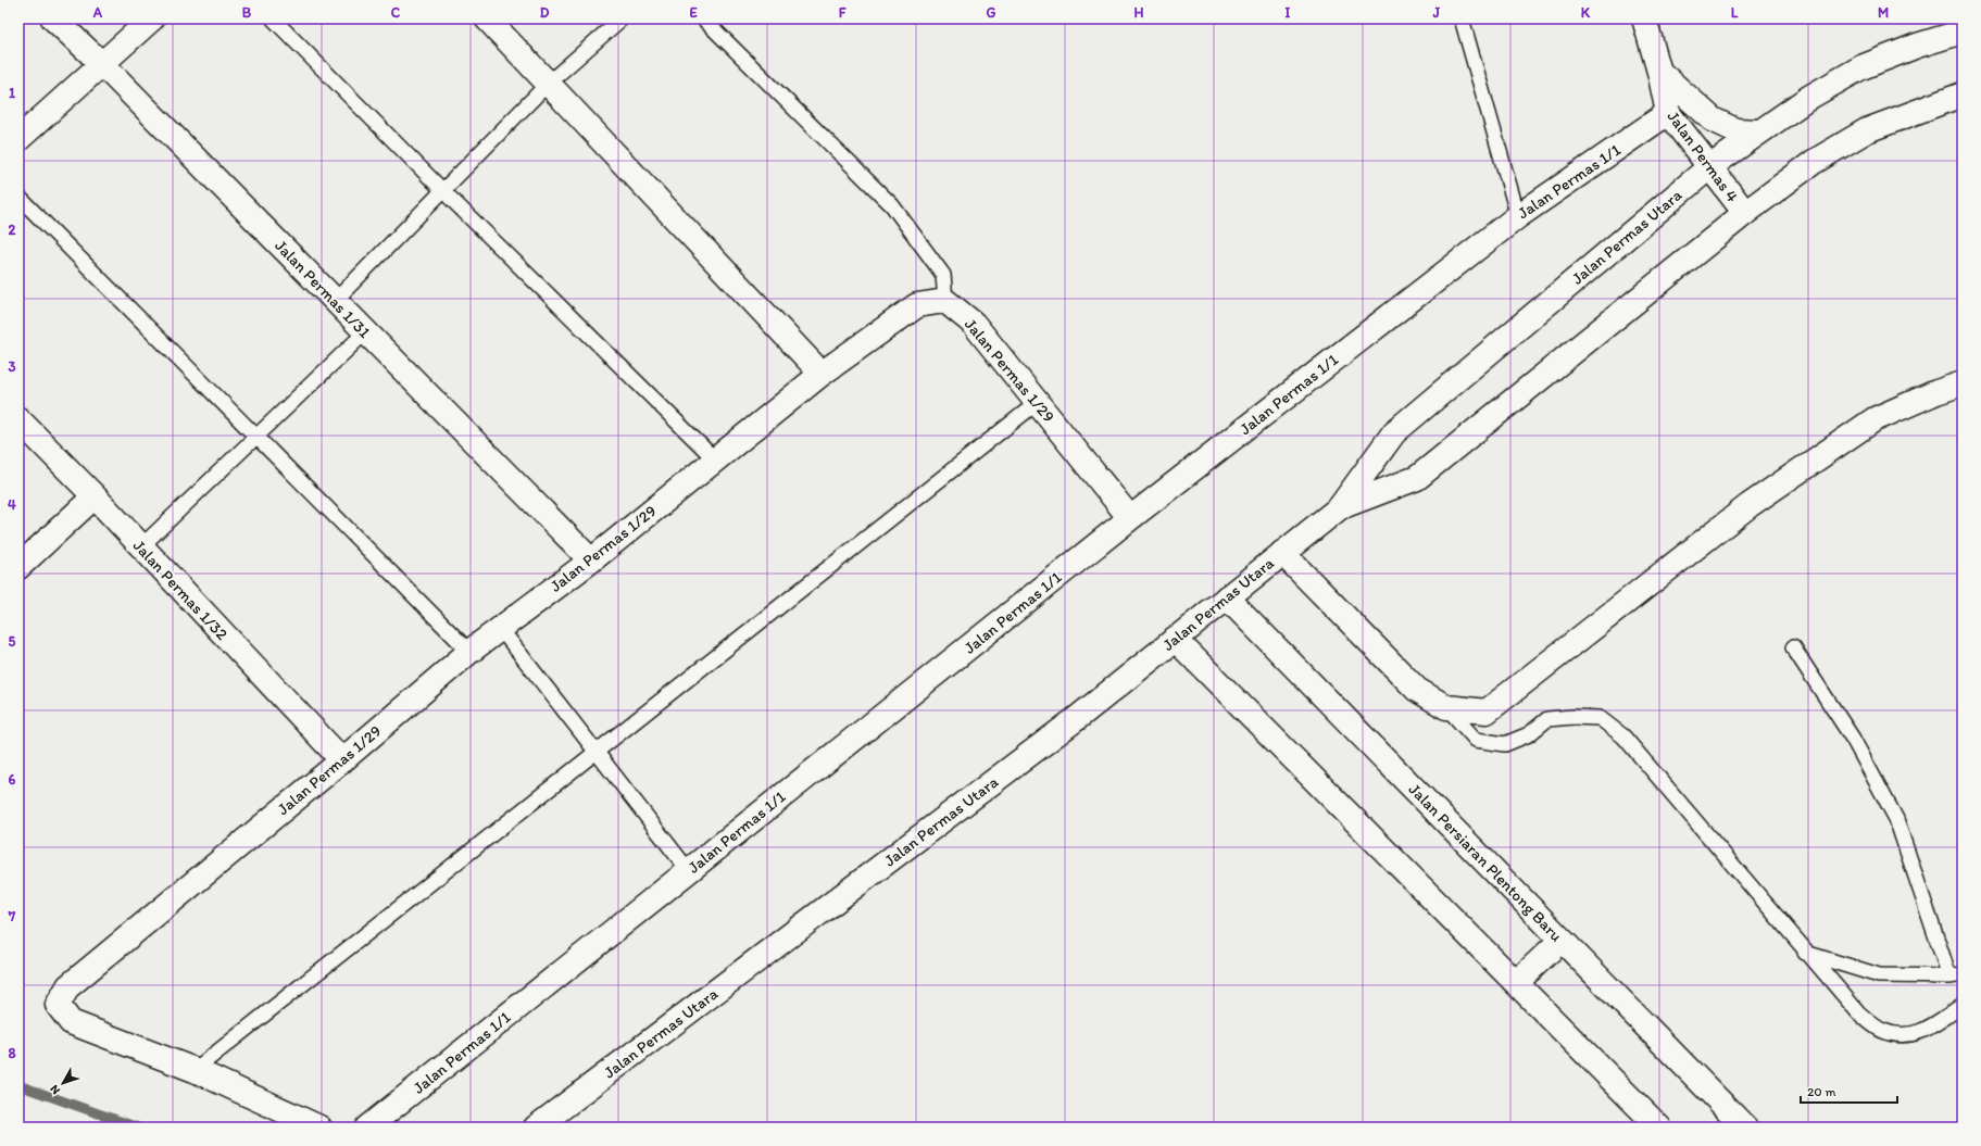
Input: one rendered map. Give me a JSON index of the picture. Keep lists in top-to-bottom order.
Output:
{
  "streets": {
    "street": [
      "Jalan Permas 4",
      "Jalan Permas 1/1",
      "Jalan Permas Utara",
      "Jalan Permas 1/31",
      "Jalan Permas 1/29",
      "Jalan Permas 1/32",
      "Jalan Persiaran Plentong Baru"
    ]
  },
  "crossings": [
    ["Jalan Permas 4", "Jalan Permas 1/1"],
    ["Jalan Permas 4", "Jalan Permas Utara"],
    ["Jalan Permas 1/1", "Jalan Permas 1/29"],
    ["Jalan Permas Utara", "Jalan Persiaran Plentong Baru"],
    ["Jalan Permas 1/31", "Jalan Permas 1/29"],
    ["Jalan Permas 1/29", "Jalan Permas 1/32"]
  ],
  "scale_bar": "20 m",
  "north": "bottom left",
  "grid": {
    "columns": [
      "A",
      "B",
      "C",
      "D",
      "E",
      "F",
      "G",
      "H",
      "I",
      "J",
      "K",
      "L",
      "M"
    ],
    "rows": [
      "1",
      "2",
      "3",
      "4",
      "5",
      "6",
      "7",
      "8"
    ]
  }
}
